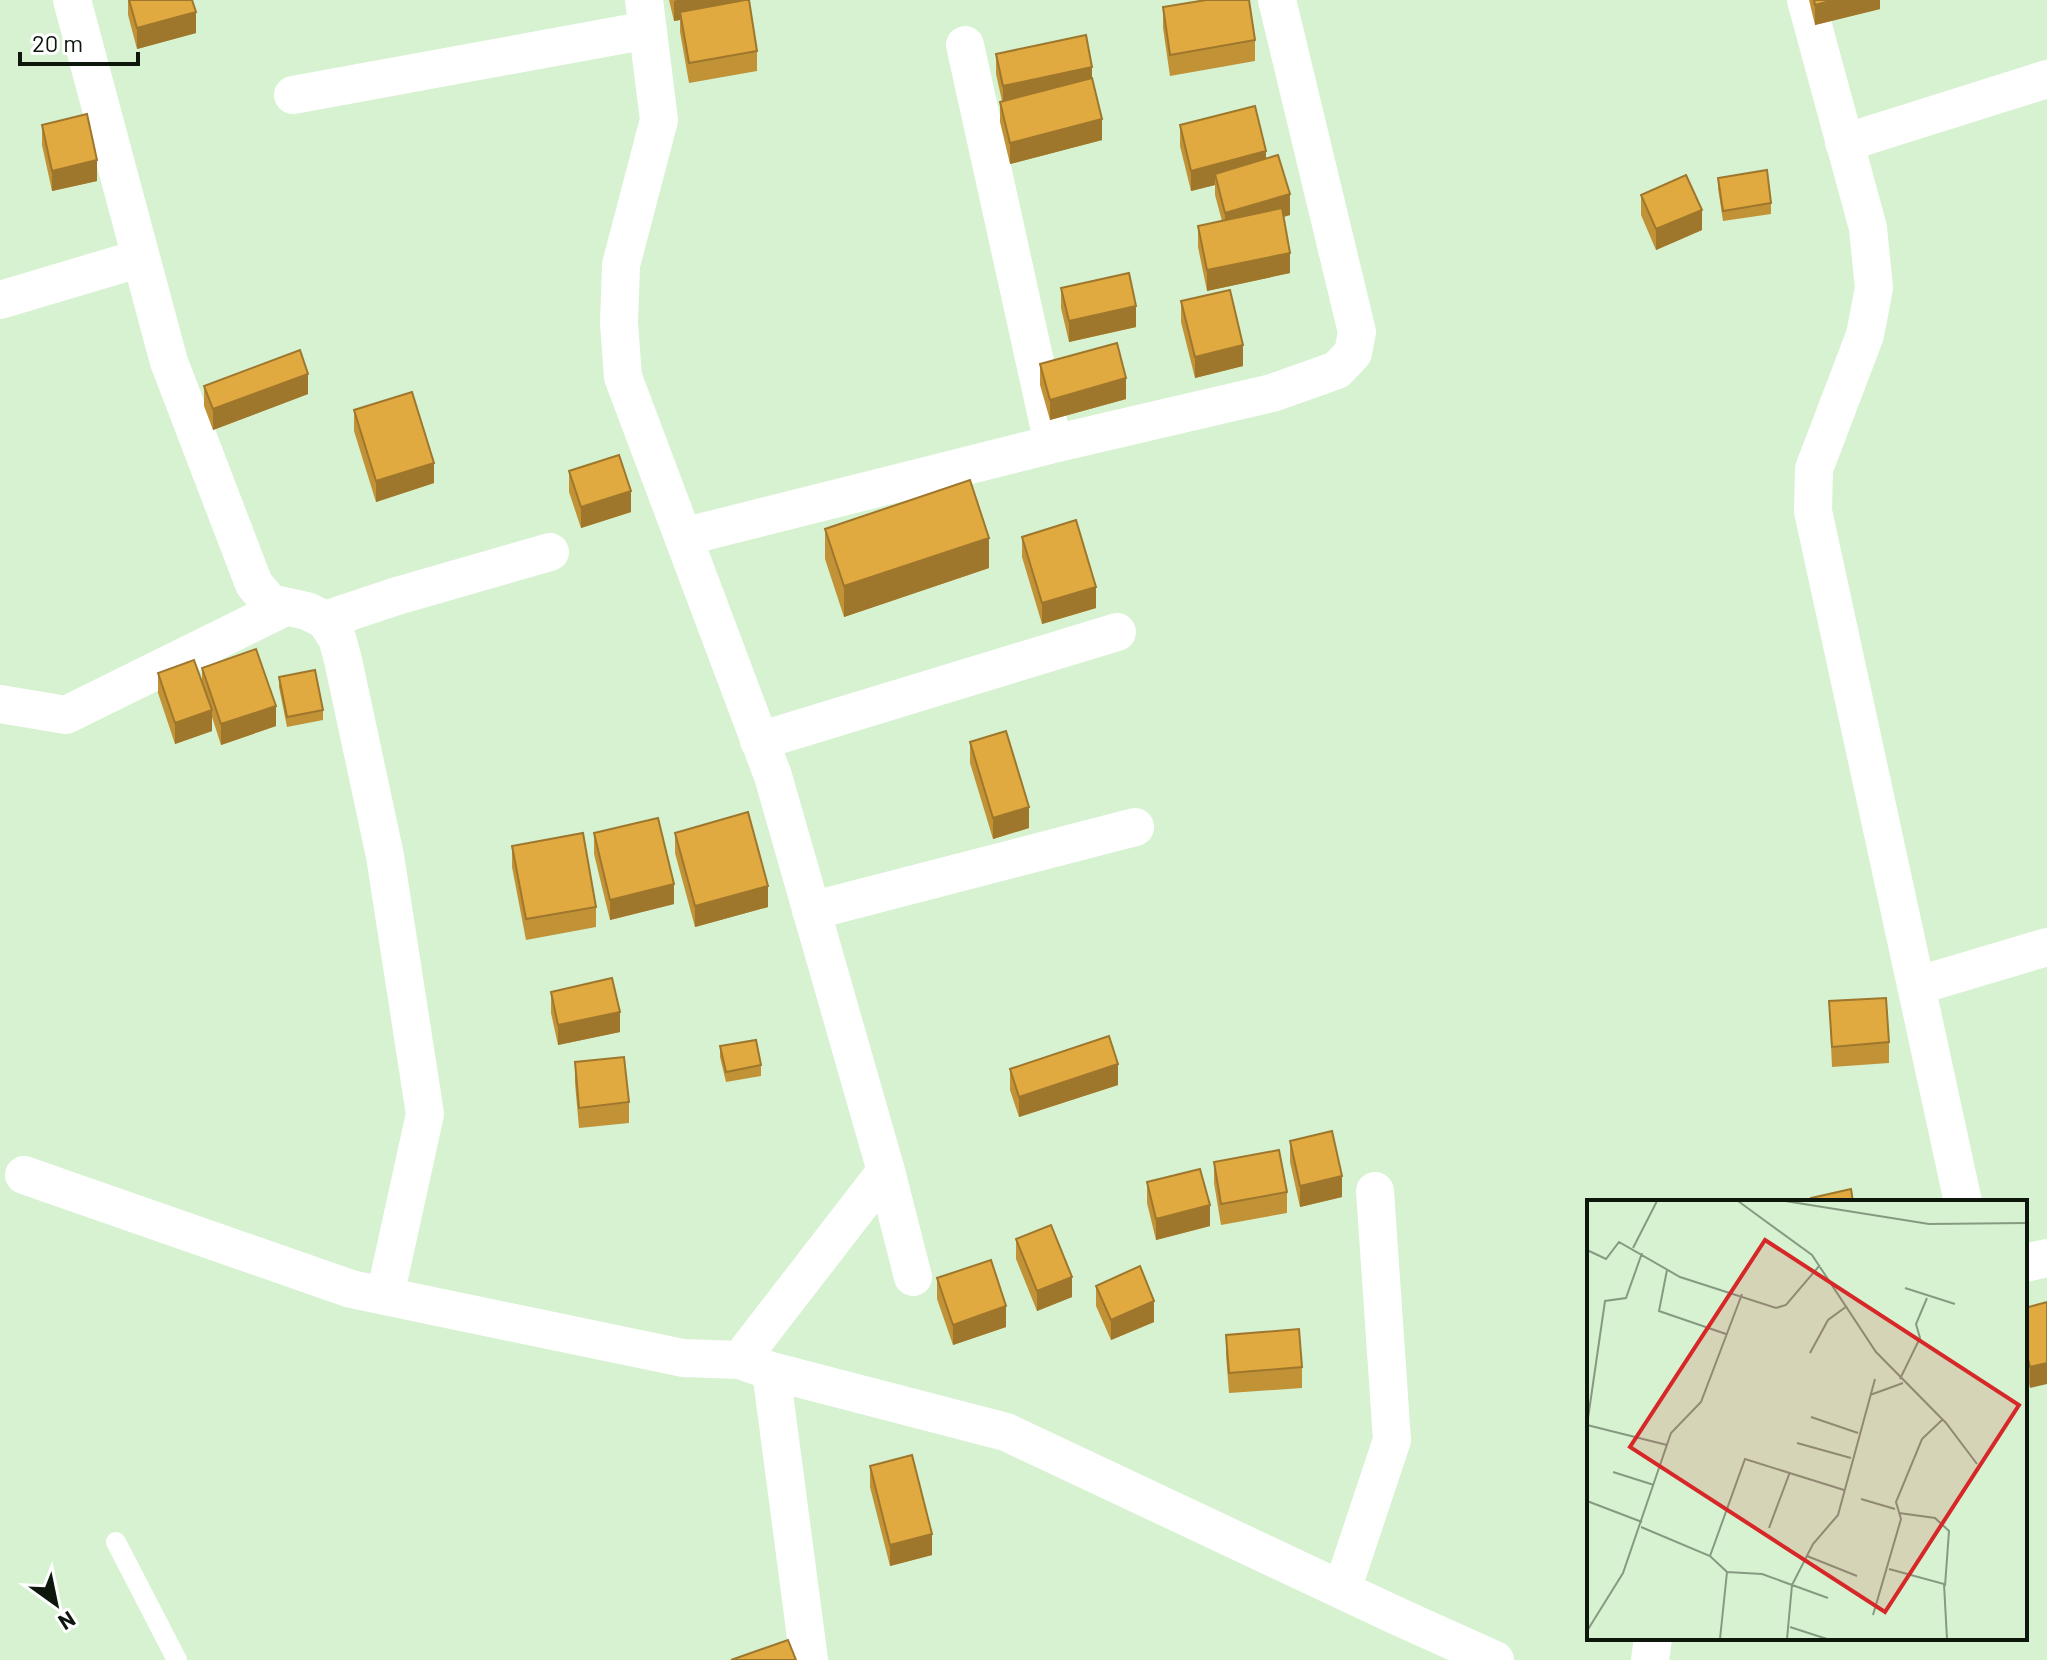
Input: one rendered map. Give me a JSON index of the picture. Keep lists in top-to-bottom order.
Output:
{
  "scale_bar": "20 m",
  "north": "bottom right"
}
